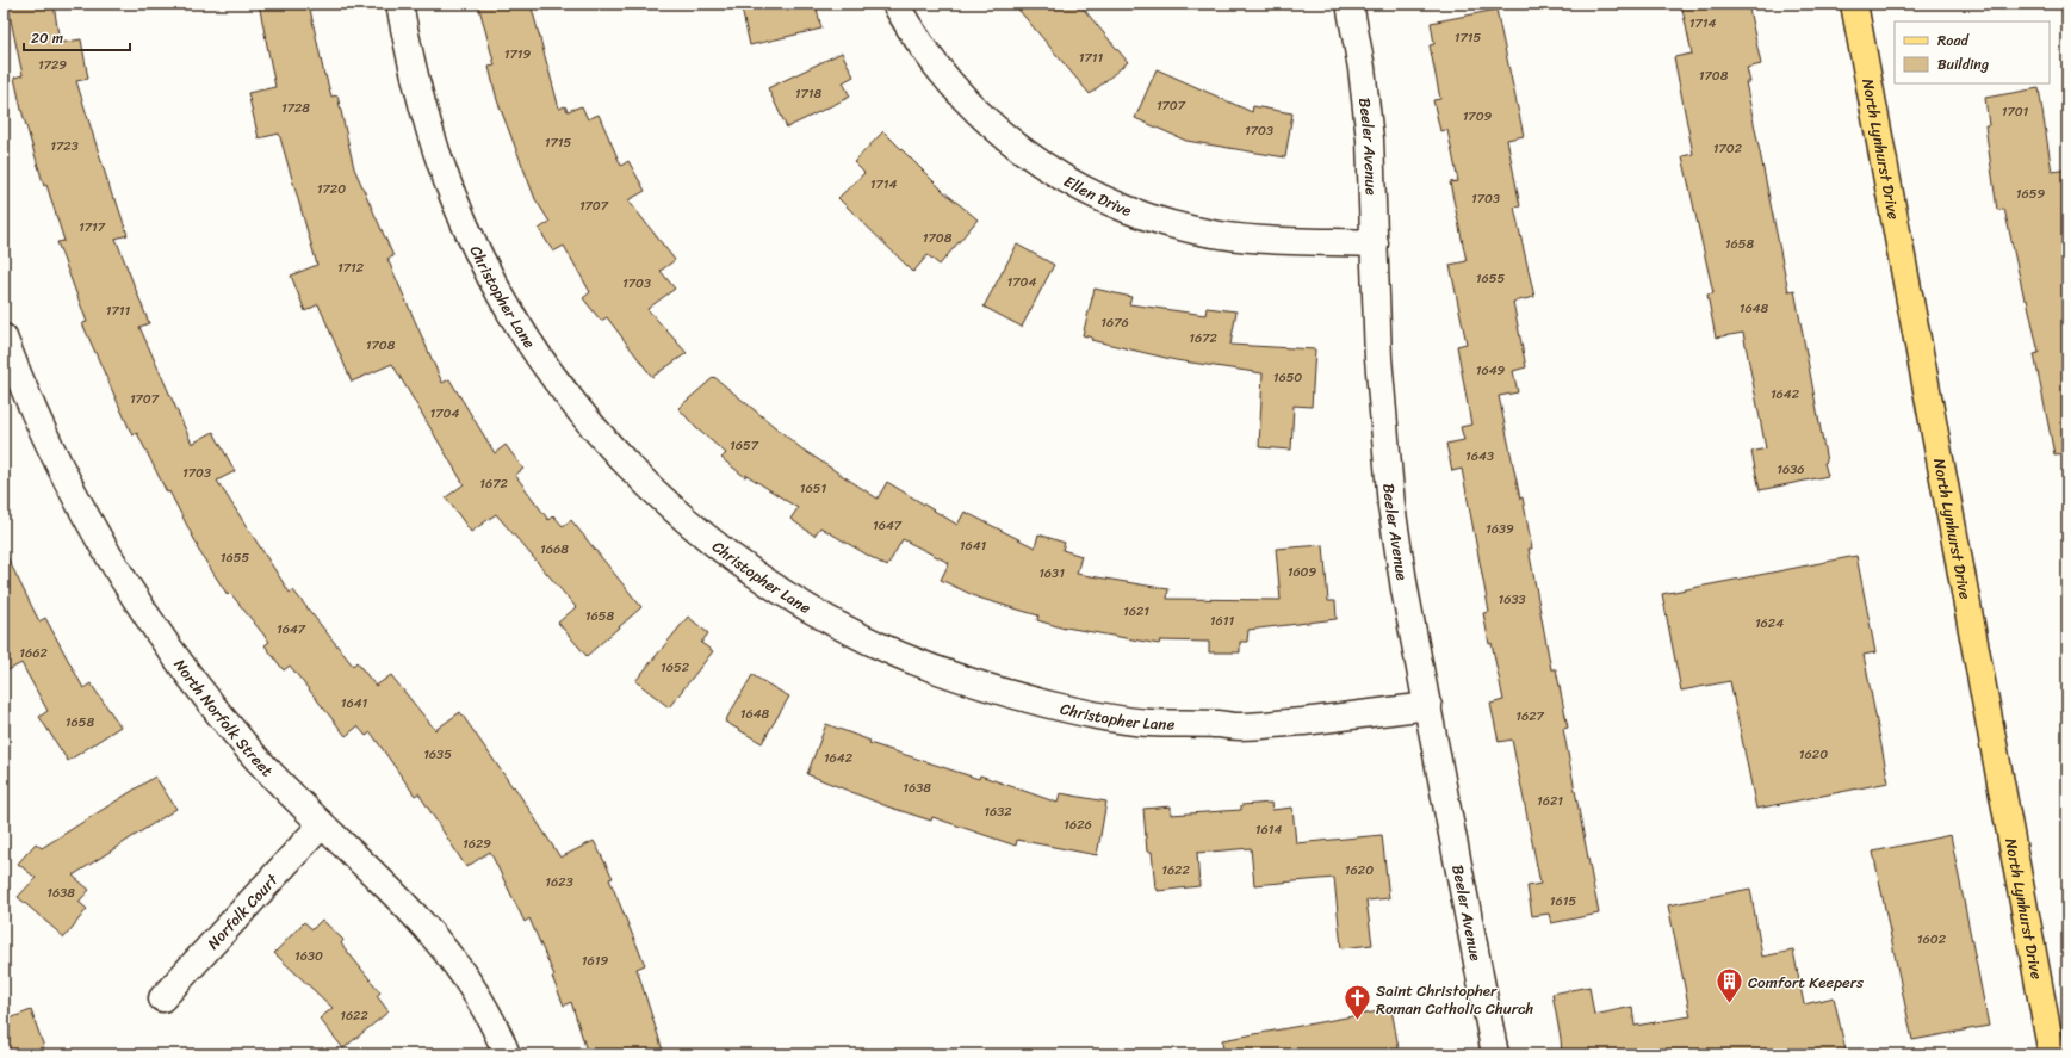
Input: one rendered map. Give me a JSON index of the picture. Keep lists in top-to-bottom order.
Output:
{
  "streets": {
    "main road": ["North Lynhurst Drive"],
    "street": [
      "Beeler Avenue",
      "Ellen Drive",
      "Christopher Lane",
      "North Norfolk Street",
      "Norfolk Court"
    ]
  },
  "crossings": [
    ["Beeler Avenue", "Ellen Drive"],
    ["Beeler Avenue", "Christopher Lane"],
    ["North Norfolk Street", "Norfolk Court"]
  ],
  "places": {
    "building": ["Comfort Keepers"],
    "church": ["Saint Christopher Roman Catholic Church"]
  },
  "house_numbers": [
    "1714",
    "1715",
    "1719",
    "1711",
    "1729",
    "1708",
    "1718",
    "1707",
    "1728",
    "1701",
    "1709",
    "1703",
    "1715",
    "1723",
    "1702",
    "1714",
    "1720",
    "1659",
    "1703",
    "1707",
    "1717",
    "1708",
    "1658",
    "1712",
    "1655",
    "1704",
    "1703",
    "1648",
    "1711",
    "1676",
    "1672",
    "1708",
    "1649",
    "1650",
    "1642",
    "1707",
    "1704",
    "1657",
    "1643",
    "1636",
    "1703",
    "1672",
    "1651",
    "1647",
    "1639",
    "1641",
    "1668",
    "1655",
    "1609",
    "1631",
    "1633",
    "1621",
    "1658",
    "1611",
    "1624",
    "1647",
    "1662",
    "1652",
    "1641",
    "1648",
    "1627",
    "1658",
    "1635",
    "1620",
    "1642",
    "1638",
    "1621",
    "1632",
    "1626",
    "1614",
    "1629",
    "1622",
    "1620",
    "1623",
    "1638",
    "1615",
    "1602",
    "1630",
    "1619",
    "1622"
  ],
  "legend": ["Road", "Building"],
  "scale_bar": "20 m"
}
